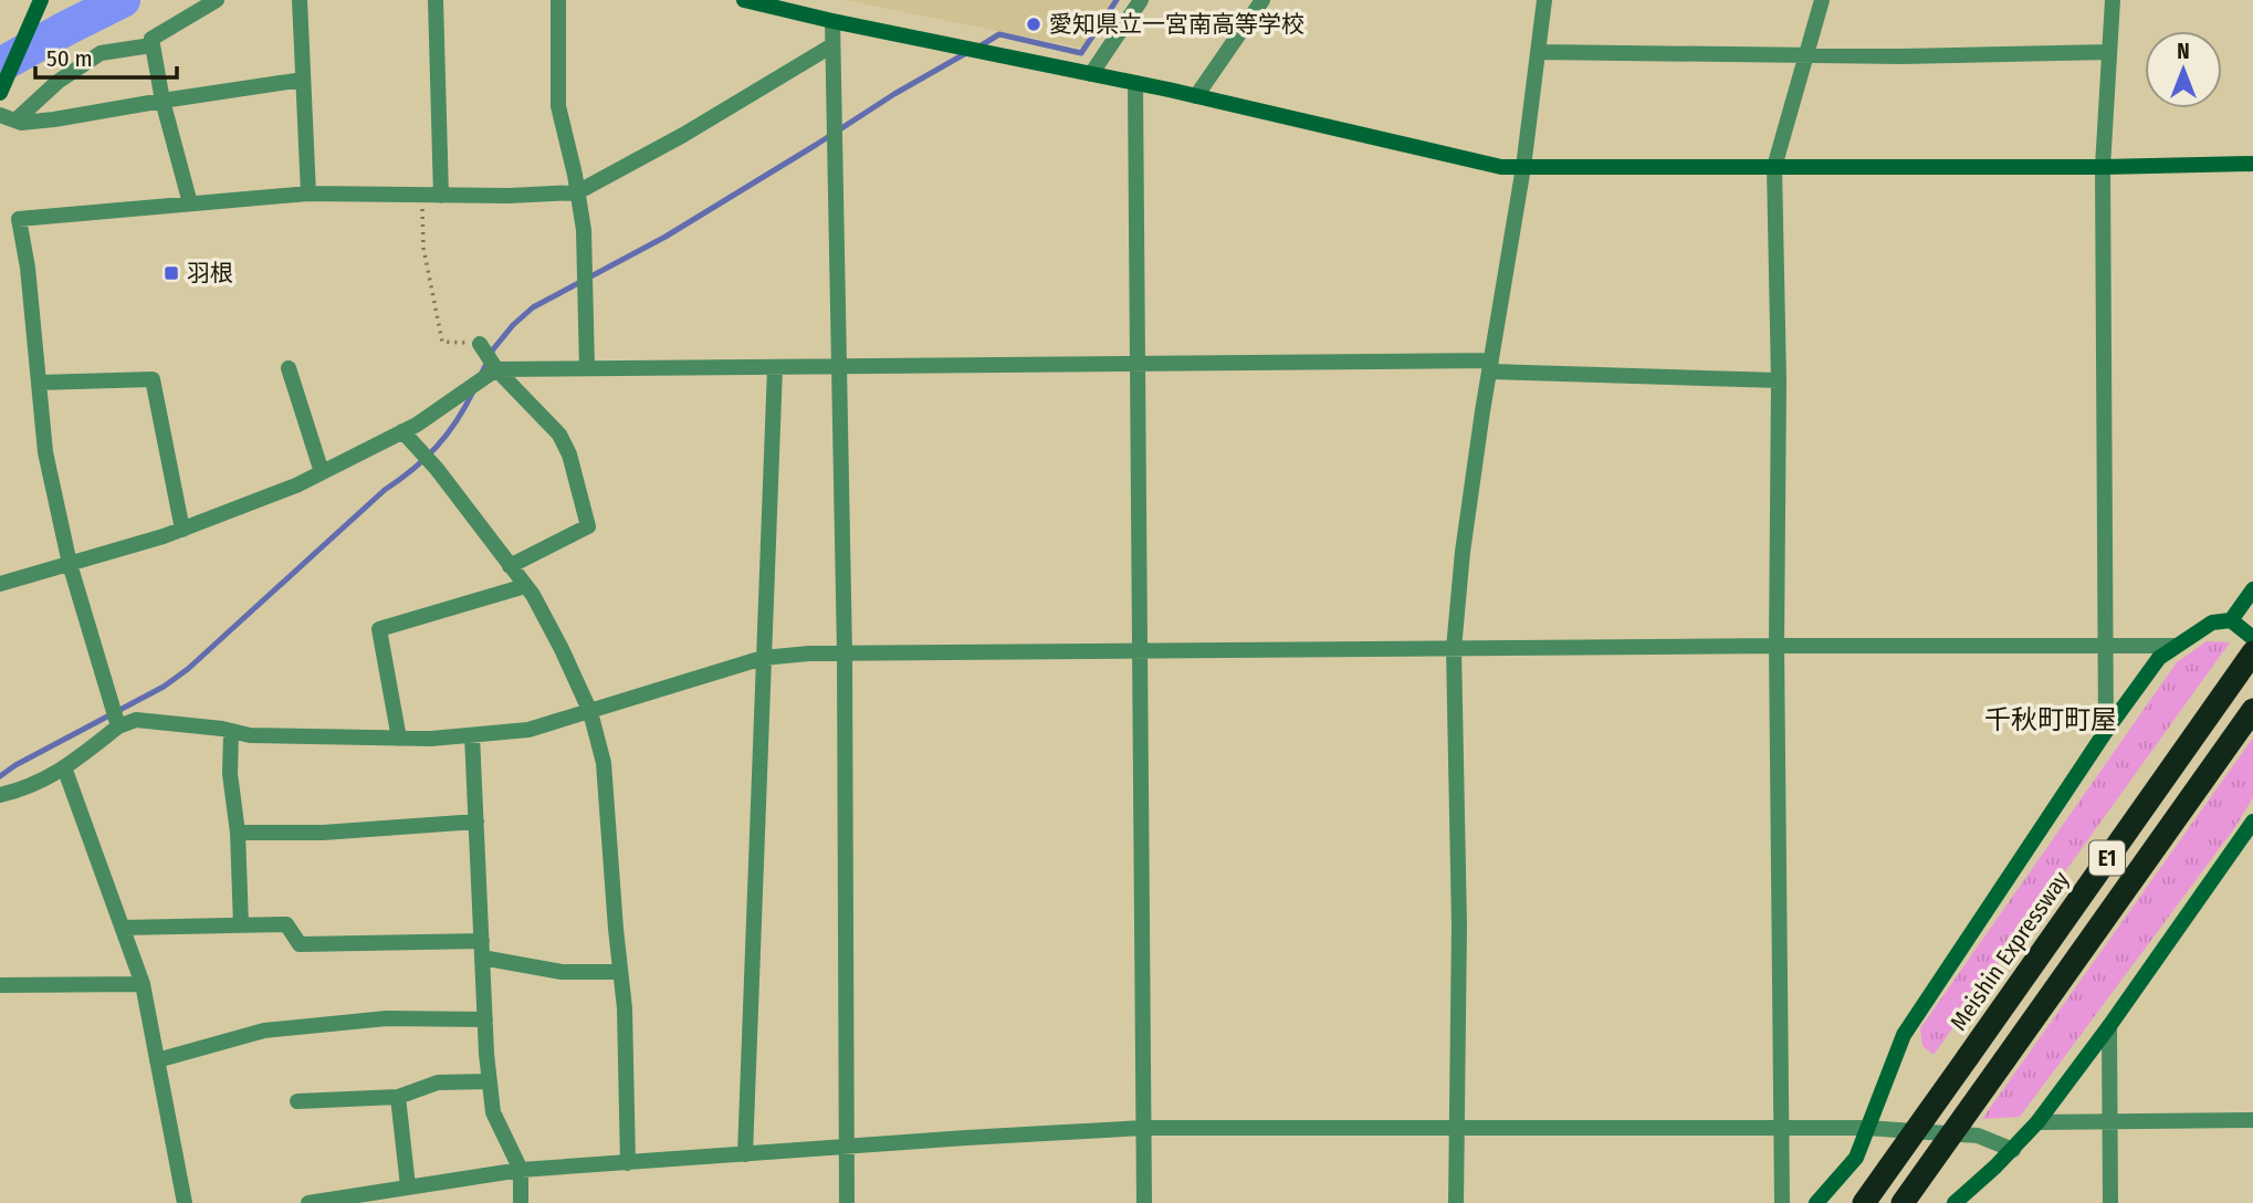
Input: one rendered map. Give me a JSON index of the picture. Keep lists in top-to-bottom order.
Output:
{
  "streets": {
    "highway": ["E1", "Meishin Expressway"]
  },
  "districts": ["千秋町町屋"],
  "places": {
    "other": ["愛知県立一宮南高等学校"],
    "transit": ["羽根"]
  },
  "scale_bar": "50 m",
  "north": "top"
}
